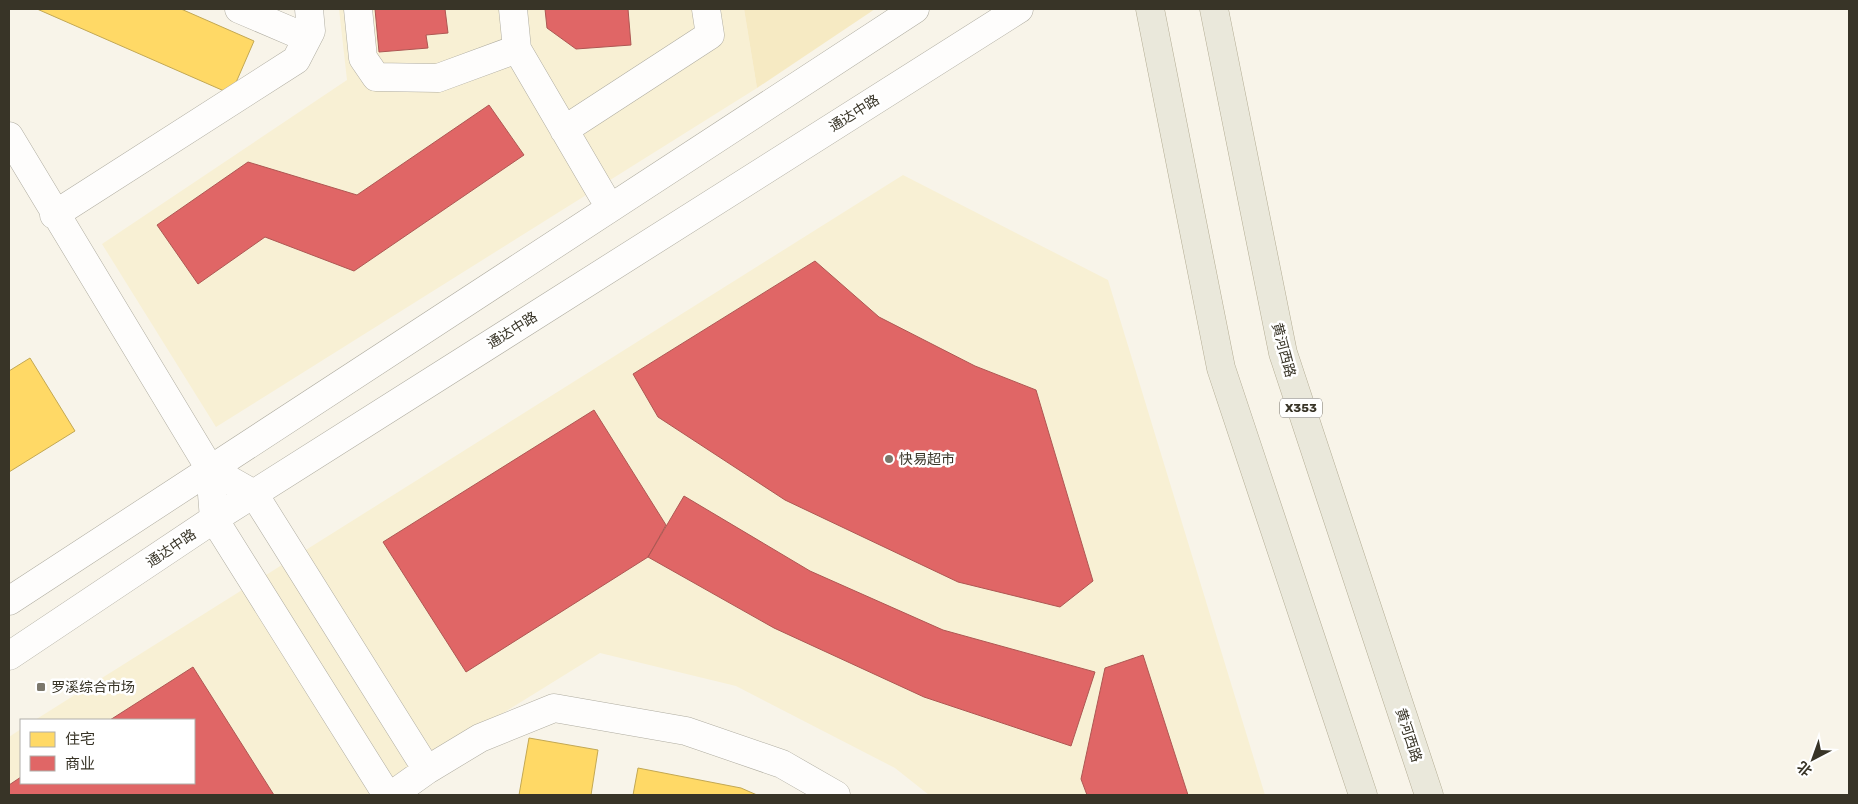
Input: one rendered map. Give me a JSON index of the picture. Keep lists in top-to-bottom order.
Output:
{
  "streets": {
    "main road": ["黄河西路", "X353"],
    "street": ["通达中路"]
  },
  "places": {
    "other": ["快易超市"],
    "transit": ["罗溪综合市场"]
  },
  "legend": ["住宅", "商业"],
  "north": "bottom left"
}
